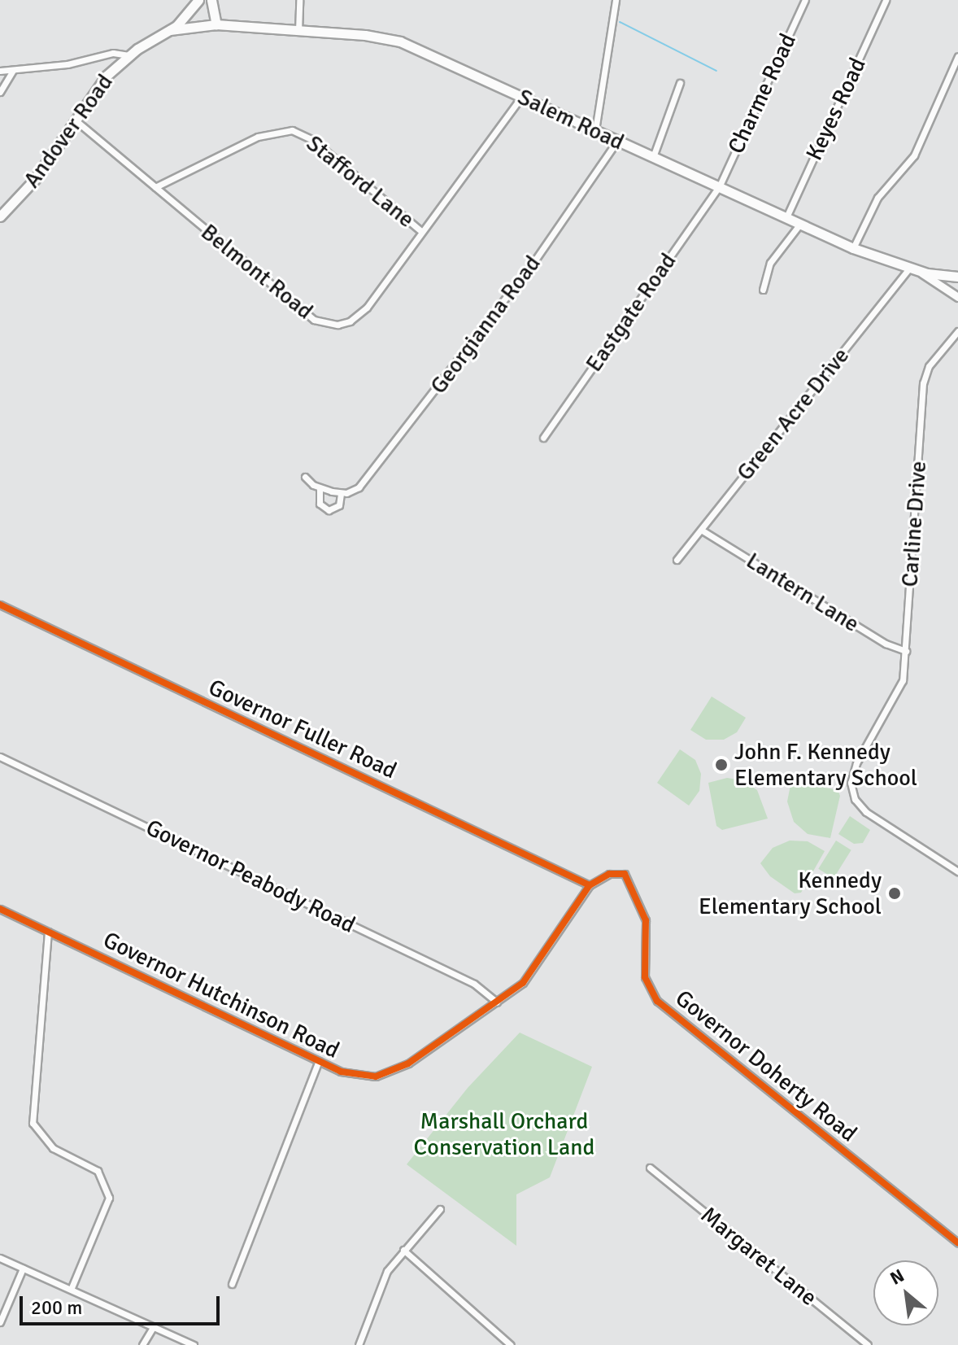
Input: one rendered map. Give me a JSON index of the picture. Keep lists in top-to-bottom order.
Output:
{
  "streets": {
    "main road": ["Salem Road", "Andover Road"],
    "street": [
      "Charme Road",
      "Keyes Road",
      "Stafford Lane",
      "Belmont Road",
      "Eastgate Road",
      "Georgianna Road",
      "Green Acre Drive",
      "Carline Drive",
      "Lantern Lane",
      "Governor Fuller Road",
      "Governor Peabody Road",
      "Governor Hutchinson Road",
      "Governor Doherty Road",
      "Margaret Lane"
    ]
  },
  "crossings": [
    ["Charme Road", "Salem Road"],
    ["Charme Road", "Eastgate Road"],
    ["Keyes Road", "Salem Road"],
    ["Salem Road", "Andover Road"],
    ["Salem Road", "Belmont Road"],
    ["Salem Road", "Eastgate Road"],
    ["Salem Road", "Georgianna Road"],
    ["Salem Road", "Green Acre Drive"],
    ["Andover Road", "Belmont Road"],
    ["Stafford Lane", "Belmont Road"],
    ["Green Acre Drive", "Lantern Lane"],
    ["Carline Drive", "Lantern Lane"],
    ["Governor Fuller Road", "Governor Hutchinson Road"],
    ["Governor Fuller Road", "Governor Doherty Road"],
    ["Governor Peabody Road", "Governor Hutchinson Road"],
    ["Governor Hutchinson Road", "Governor Doherty Road"]
  ],
  "parks": ["Marshall Orchard Conservation Land"],
  "places": ["John F. Kennedy Elementary School", "Kennedy Elementary School"],
  "scale_bar": "200 m",
  "north": "top left"
}
